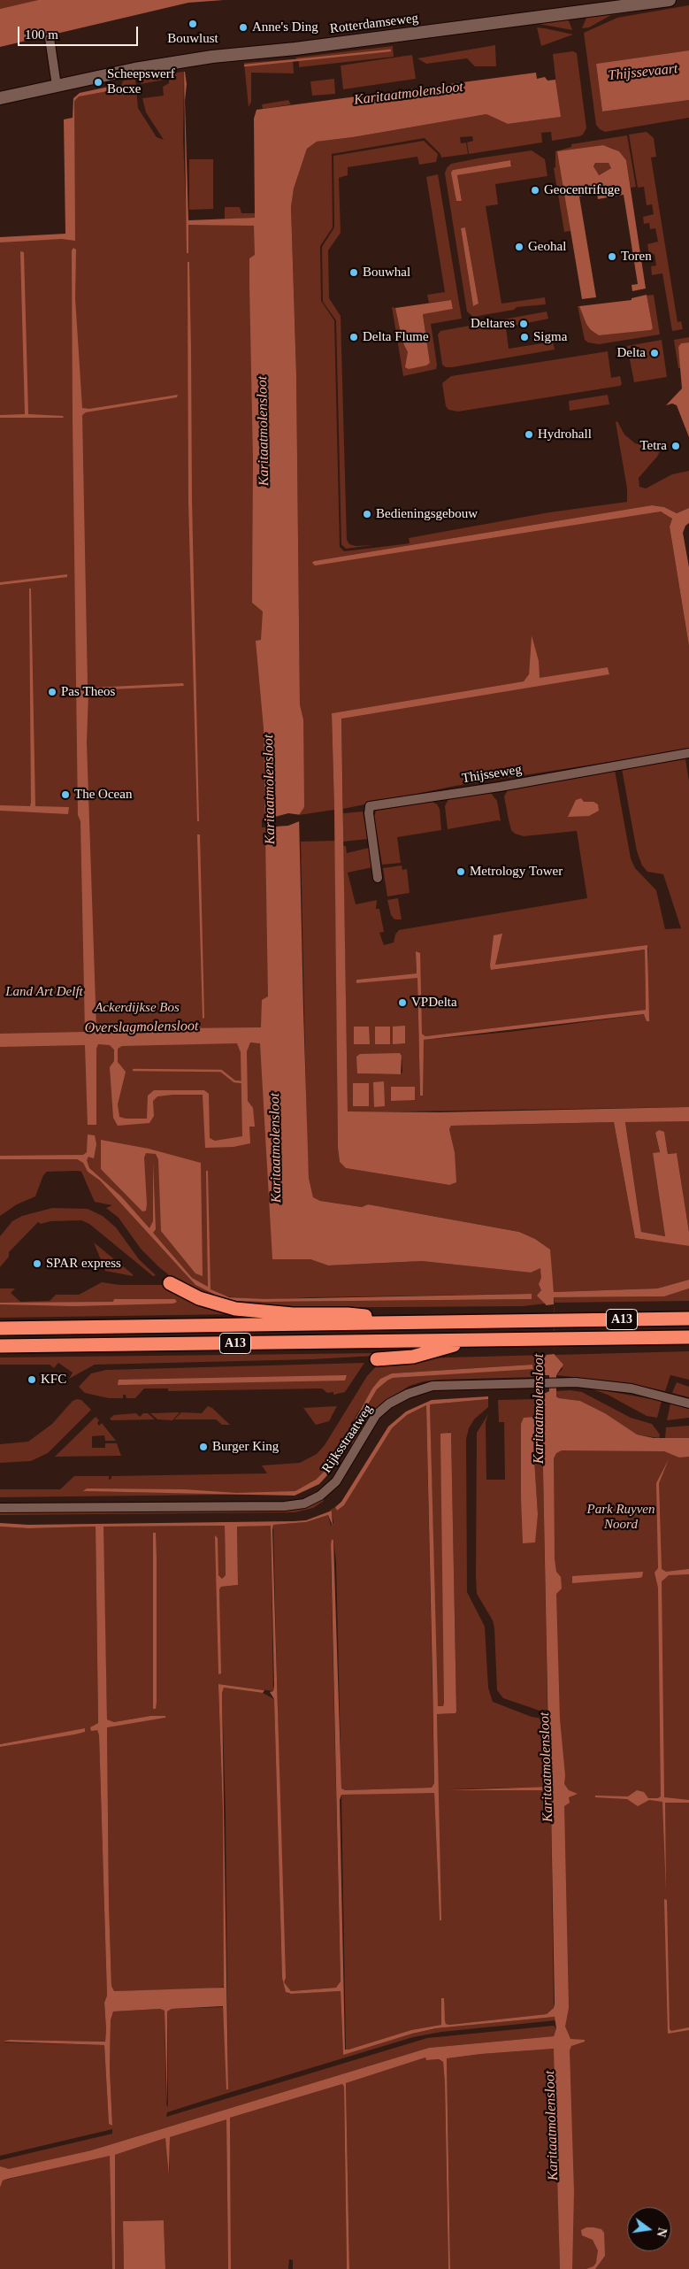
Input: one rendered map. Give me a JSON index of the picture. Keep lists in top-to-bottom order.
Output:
{
  "streets": {
    "highway": ["A13"],
    "street": ["Rotterdamseweg", "Thijsseweg", "Rijksstraatweg"]
  },
  "water": ["Thijssevaart", "Karitaatmolensloot", "Overslagmolensloot"],
  "parks": ["Land Art Delft", "Ackerdijkse Bos", "Park Ruyven Noord"],
  "places": [
    "Bouwlust",
    "Anne's Ding",
    "Scheepswerf Bocxe",
    "Geocentrifuge",
    "Geohal",
    "Toren",
    "Bouwhal",
    "Deltares",
    "Delta Flume",
    "Sigma",
    "Delta",
    "Hydrohall",
    "Tetra",
    "Bedieningsgebouw",
    "Pas Theos",
    "The Ocean",
    "Metrology Tower",
    "VPDelta",
    "SPAR express",
    "KFC",
    "Burger King"
  ],
  "scale_bar": "100 m",
  "north": "right"
}
